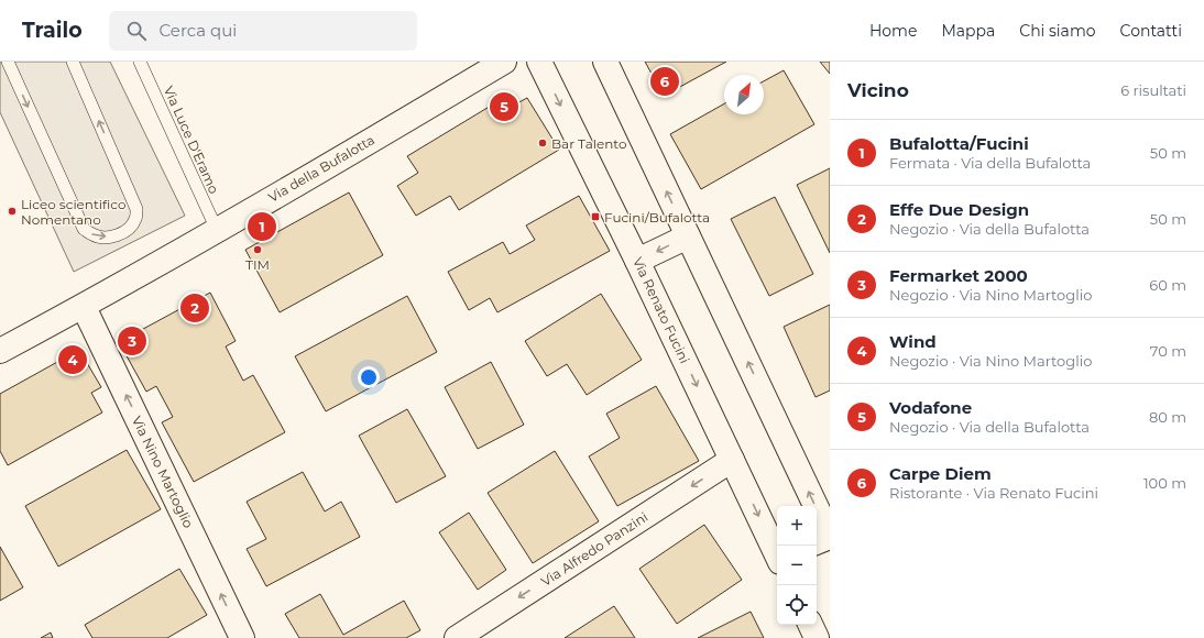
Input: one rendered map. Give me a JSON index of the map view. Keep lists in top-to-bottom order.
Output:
{
  "streets": {
    "street": [
      "Via della Bufalotta",
      "Via Renato Fucini",
      "Via Nino Martoglio",
      "Via Alfredo Panzini"
    ],
    "lane": ["Via Luce D'Eramo"]
  },
  "crossings": [
    ["Via Luce D'Eramo", "Via della Bufalotta"],
    ["Via della Bufalotta", "Via Nino Martoglio"],
    ["Via Renato Fucini", "Via Alfredo Panzini"]
  ],
  "one_way": ["Via Nino Martoglio", "Via Alfredo Panzini"],
  "places": {
    "other": ["Bar Talento", "Liceo scientifico Nomentano", "TIM"],
    "transit": ["Fucini/Bufalotta"]
  },
  "north": "top right",
  "page": {
    "header": "Trailo",
    "search": "Cerca qui",
    "nav": [
      "Home",
      "Mappa",
      "Chi siamo",
      "Contatti"
    ],
    "heading": ["Vicino", "6 risultati"],
    "pins": [
      "6",
      "5",
      "1",
      "2",
      "3",
      "4"
    ],
    "list": [
      {
        "mark": "1",
        "name": "Bufalotta/Fucini",
        "note": "Fermata · Via della Bufalotta",
        "value": "50 m"
      },
      {
        "mark": "2",
        "name": "Effe Due Design",
        "note": "Negozio · Via della Bufalotta",
        "value": "50 m"
      },
      {
        "mark": "3",
        "name": "Fermarket 2000",
        "note": "Negozio · Via Nino Martoglio",
        "value": "60 m"
      },
      {
        "mark": "4",
        "name": "Wind",
        "note": "Negozio · Via Nino Martoglio",
        "value": "70 m"
      },
      {
        "mark": "5",
        "name": "Vodafone",
        "note": "Negozio · Via della Bufalotta",
        "value": "80 m"
      },
      {
        "mark": "6",
        "name": "Carpe Diem",
        "note": "Ristorante · Via Renato Fucini",
        "value": "100 m"
      }
    ],
    "map_buttons": ["+", "−"]
  }
}
